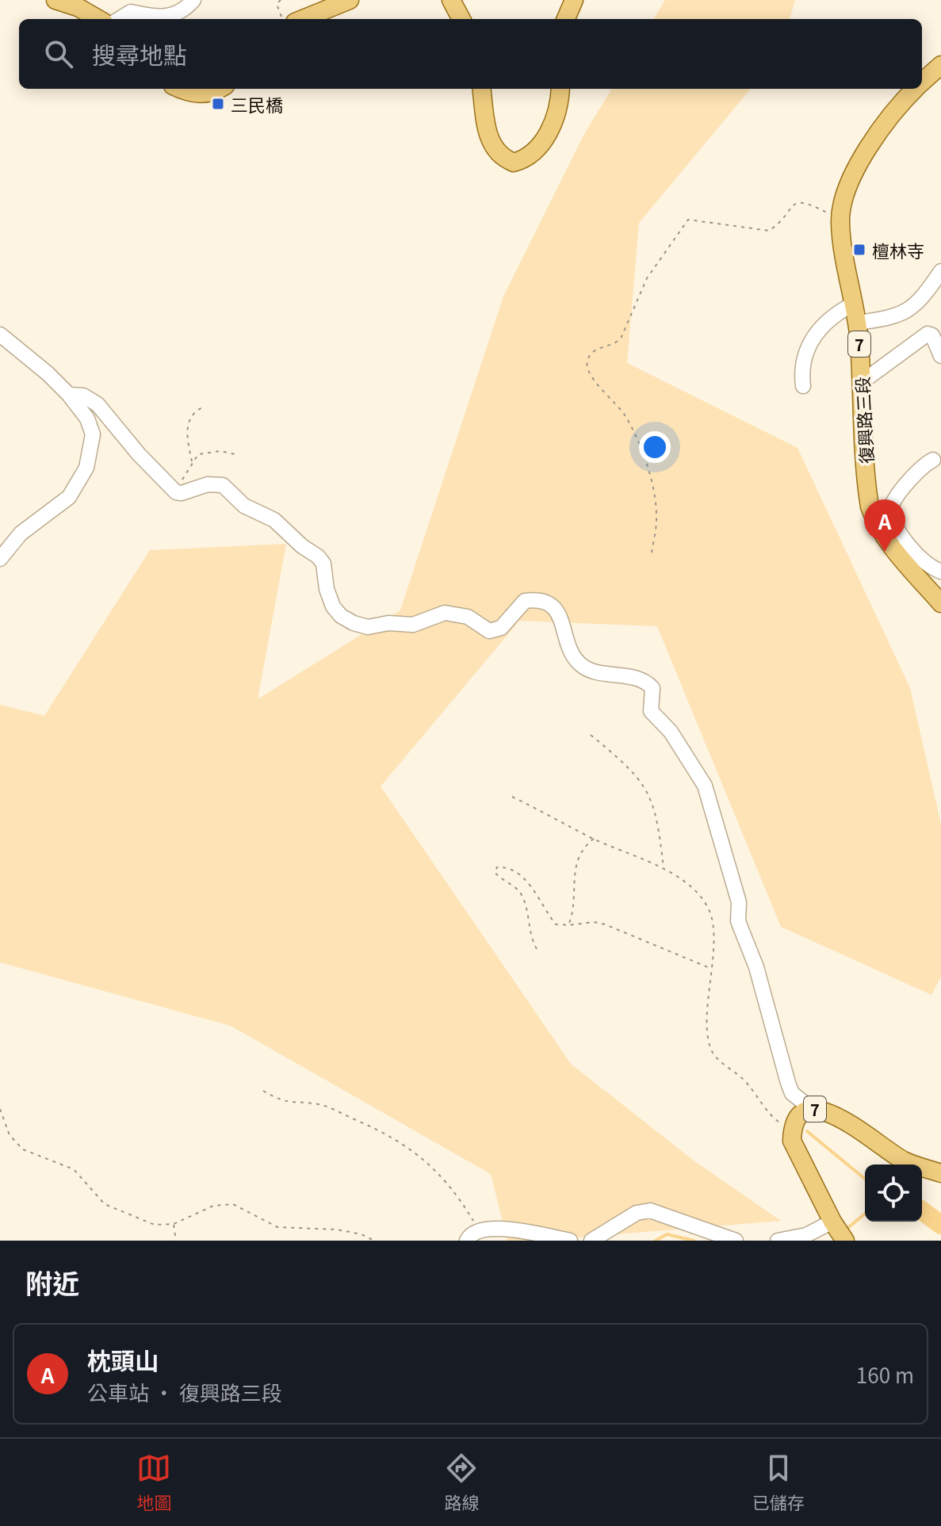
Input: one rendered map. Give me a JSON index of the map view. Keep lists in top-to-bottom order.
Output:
{
  "streets": {
    "main road": ["7", "復興路三段"]
  },
  "places": {
    "transit": ["三民橋", "檀林寺"]
  },
  "page": {
    "search": "搜尋地點",
    "pins": "A",
    "heading": "附近",
    "list": [
      {
        "mark": "A",
        "name": "枕頭山",
        "note": "公車站 · 復興路三段",
        "value": "160 m"
      }
    ],
    "nav": ["地圖", "路線", "已儲存"]
  }
}
